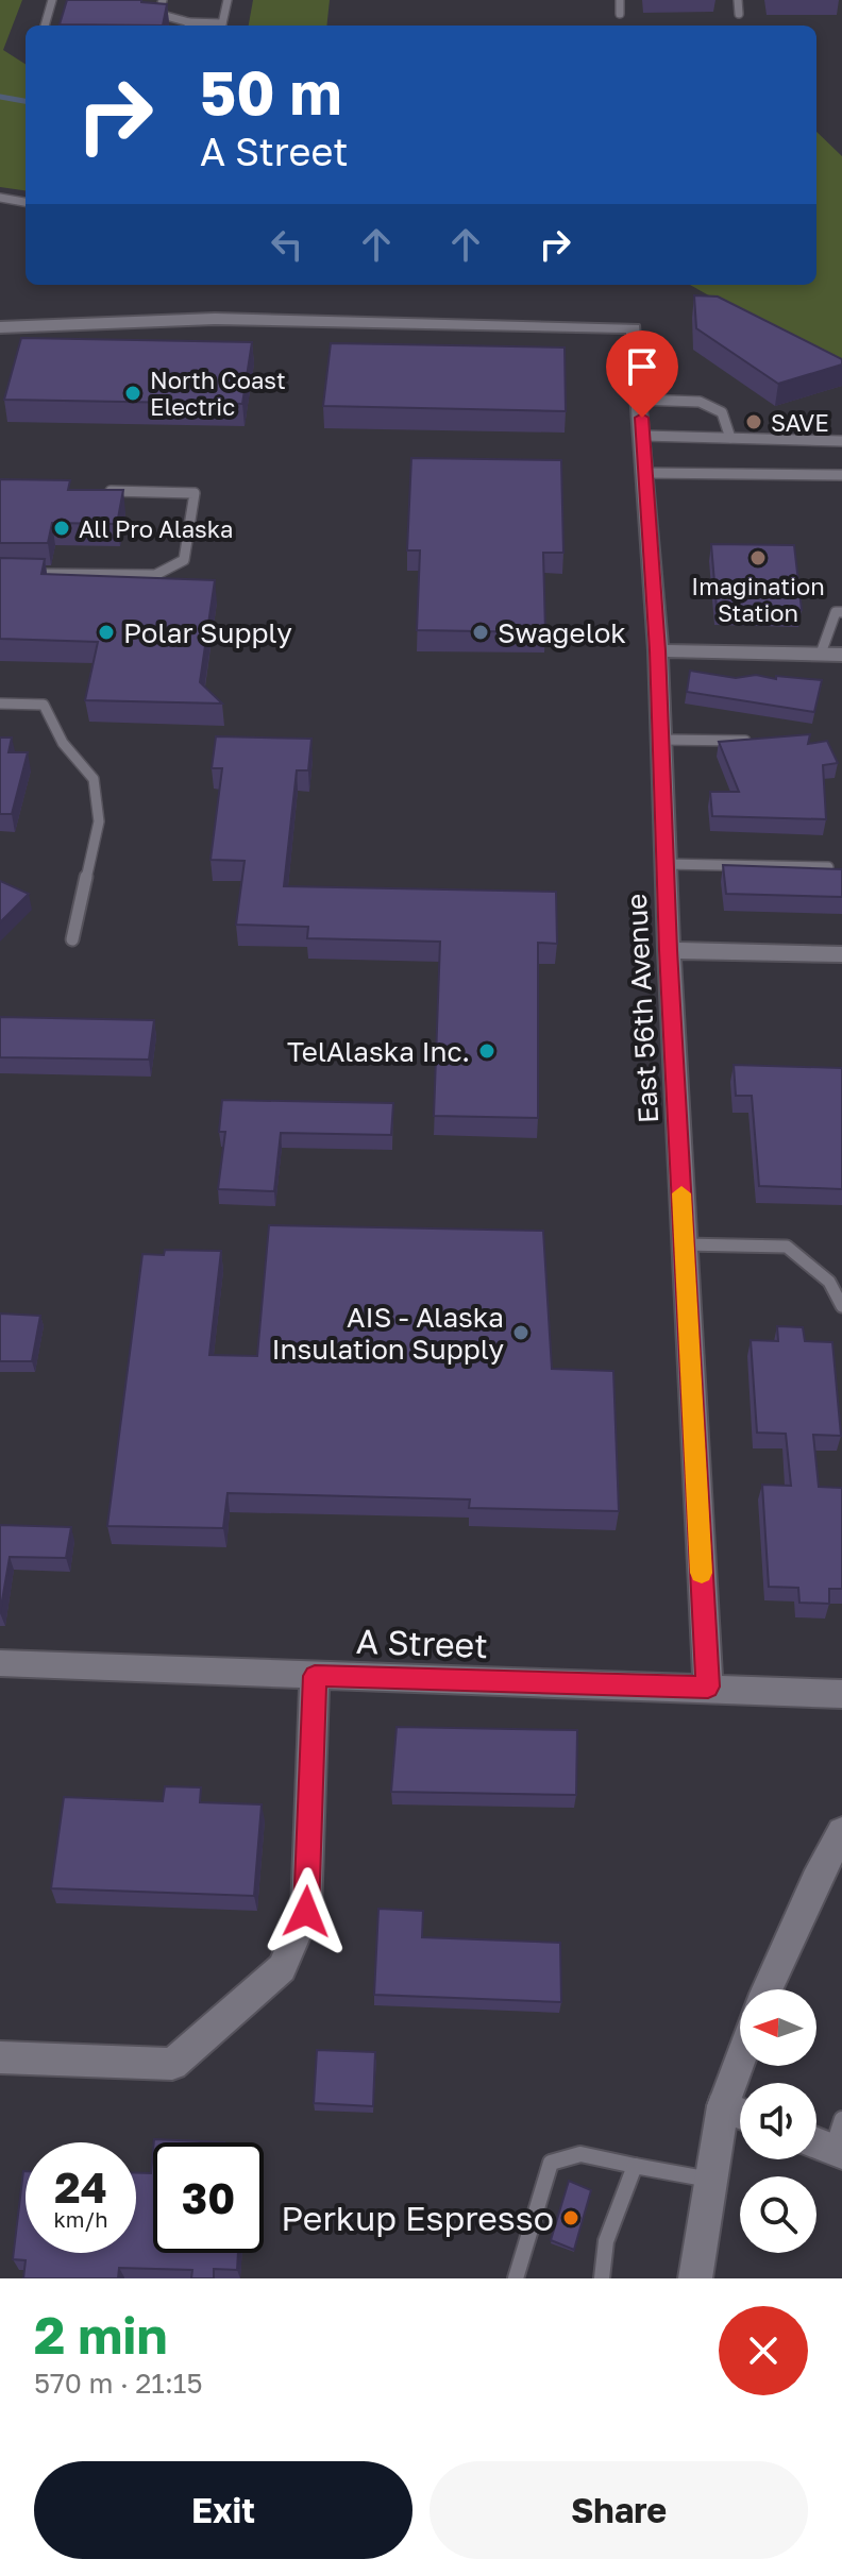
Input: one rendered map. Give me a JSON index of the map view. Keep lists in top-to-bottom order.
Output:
{
  "streets": {
    "street": ["East 56th Avenue", "A Street"]
  },
  "crossings": [
    ["East 56th Avenue", "A Street"]
  ],
  "places": [
    "North Coast Electric",
    "SAVE",
    "All Pro Alaska",
    "Imagination Station",
    "Polar Supply",
    "Swagelok",
    "TelAlaska Inc.",
    "AIS - Alaska Insulation Supply",
    "Perkup Espresso"
  ],
  "north": "left",
  "page": {
    "turn": ["50 m", "A Street"],
    "speed": "24 km/h",
    "limit": "30",
    "heading": ["2 min", "570 m · 21:15"],
    "buttons": ["Exit", "Share"]
  }
}
